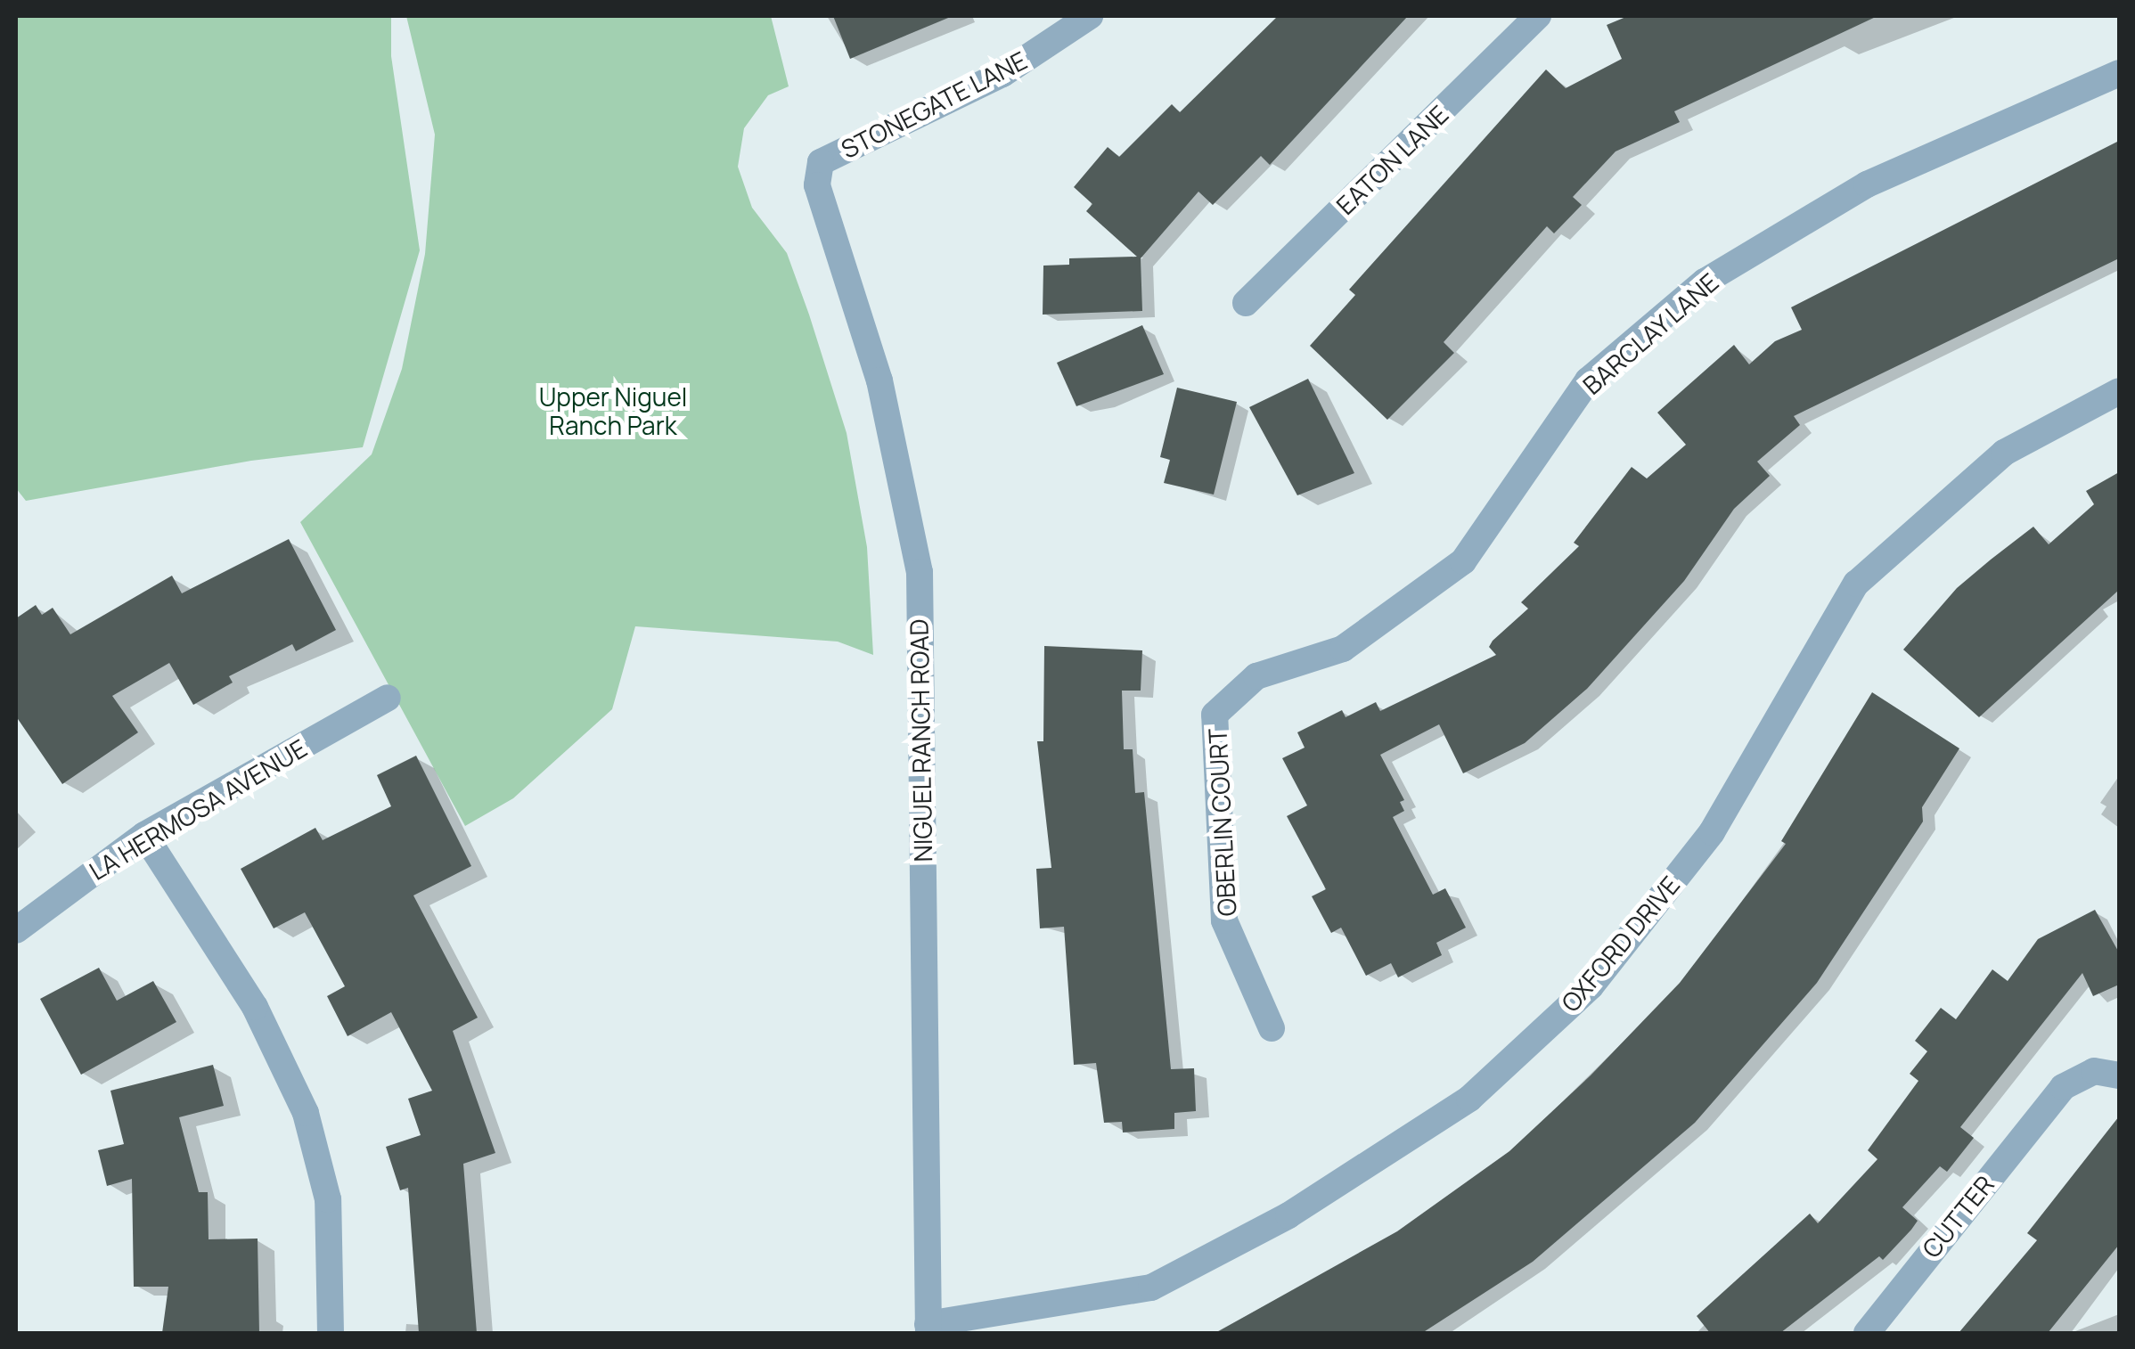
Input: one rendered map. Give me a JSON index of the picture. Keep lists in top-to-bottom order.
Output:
{
  "streets": {
    "street": [
      "STONEGATE LANE",
      "EATON LANE",
      "BARCLAY LANE",
      "NIGUEL RANCH ROAD",
      "LA HERMOSA AVENUE",
      "OBERLIN COURT",
      "OXFORD DRIVE",
      "CUTTER"
    ]
  },
  "crossings": [
    ["STONEGATE LANE", "NIGUEL RANCH ROAD"],
    ["BARCLAY LANE", "OBERLIN COURT"],
    ["NIGUEL RANCH ROAD", "OXFORD DRIVE"]
  ],
  "parks": ["Upper Niguel Ranch Park"]
}
